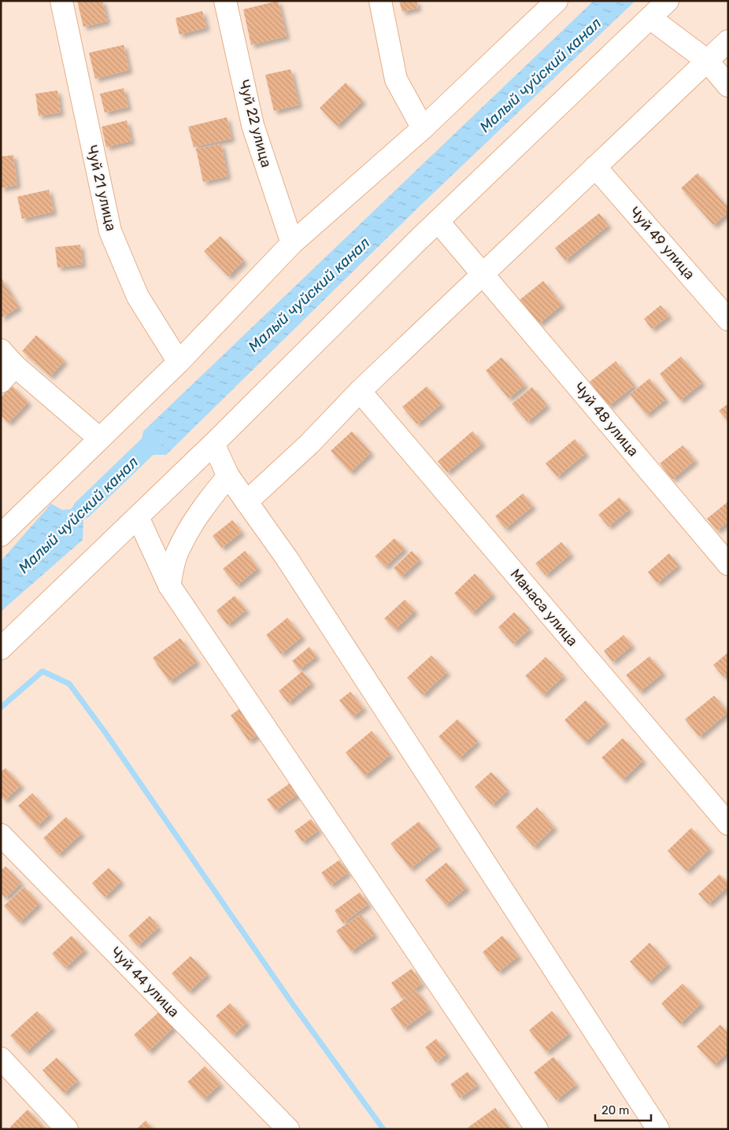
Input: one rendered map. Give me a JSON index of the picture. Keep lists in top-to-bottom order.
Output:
{
  "streets": {
    "street": [
      "Чуй 22 улица",
      "Чуй 21 улица",
      "Чуй 49 улица",
      "Чуй 48 улица",
      "Манаса улица",
      "Чуй 44 улица"
    ]
  },
  "water": ["Малый чуйский канал"],
  "scale_bar": "20 m"
}
